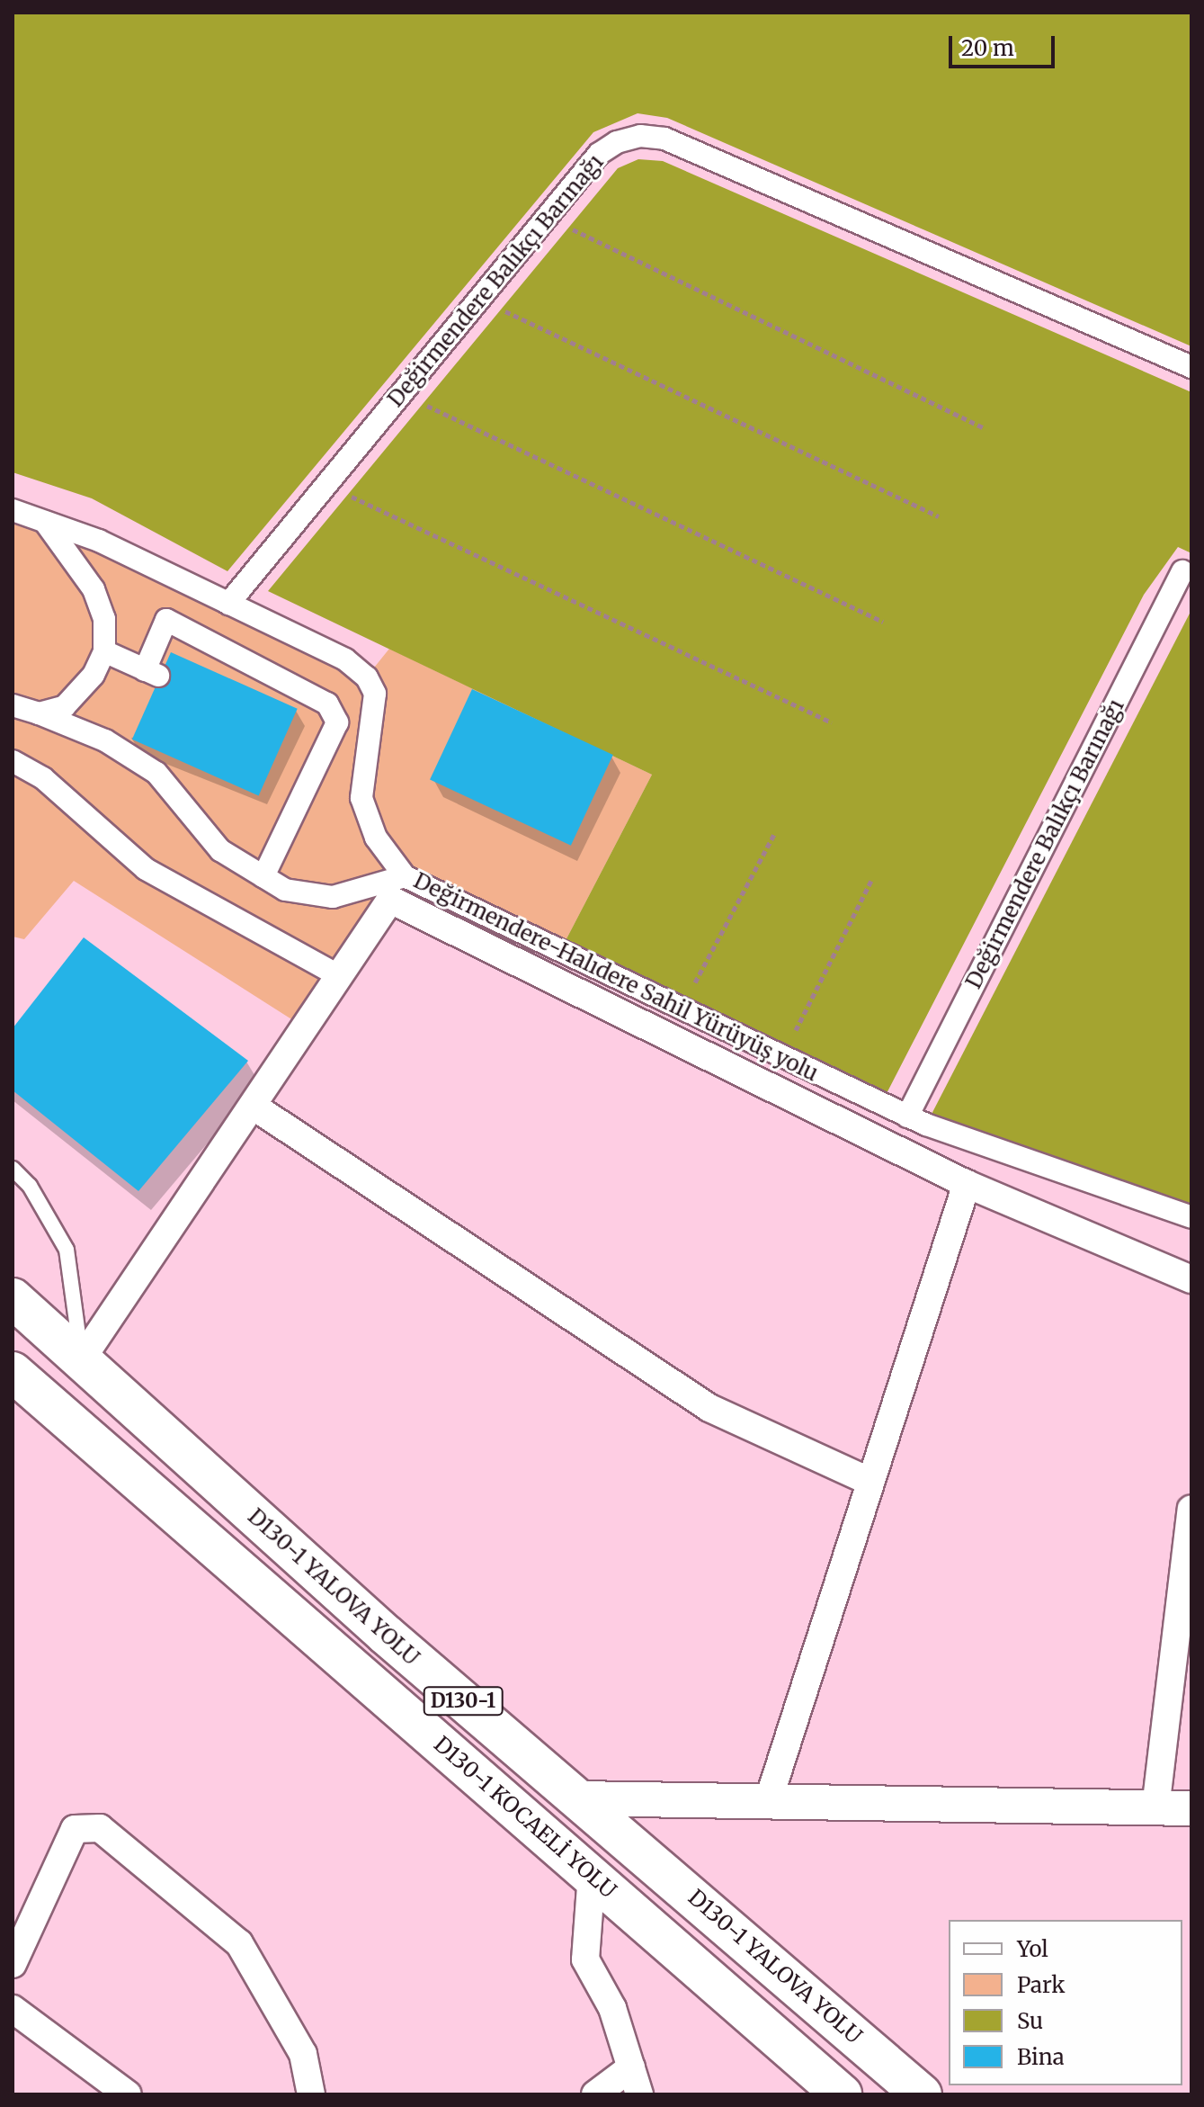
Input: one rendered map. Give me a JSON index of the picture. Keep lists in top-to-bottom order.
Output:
{
  "streets": {
    "highway": ["D130-1 YALOVA YOLU", "D130-1", "D130-1 KOCAELİ YOLU"],
    "street": ["Değirmendere Balıkçı Barınağı", "Değirmendere-Halıdere Sahil Yürüyüş yolu"]
  },
  "crossings": [
    ["Değirmendere Balıkçı Barınağı", "Değirmendere-Halıdere Sahil Yürüyüş yolu"]
  ],
  "legend": [
    "Yol",
    "Park",
    "Su",
    "Bina"
  ],
  "scale_bar": "20 m"
}
